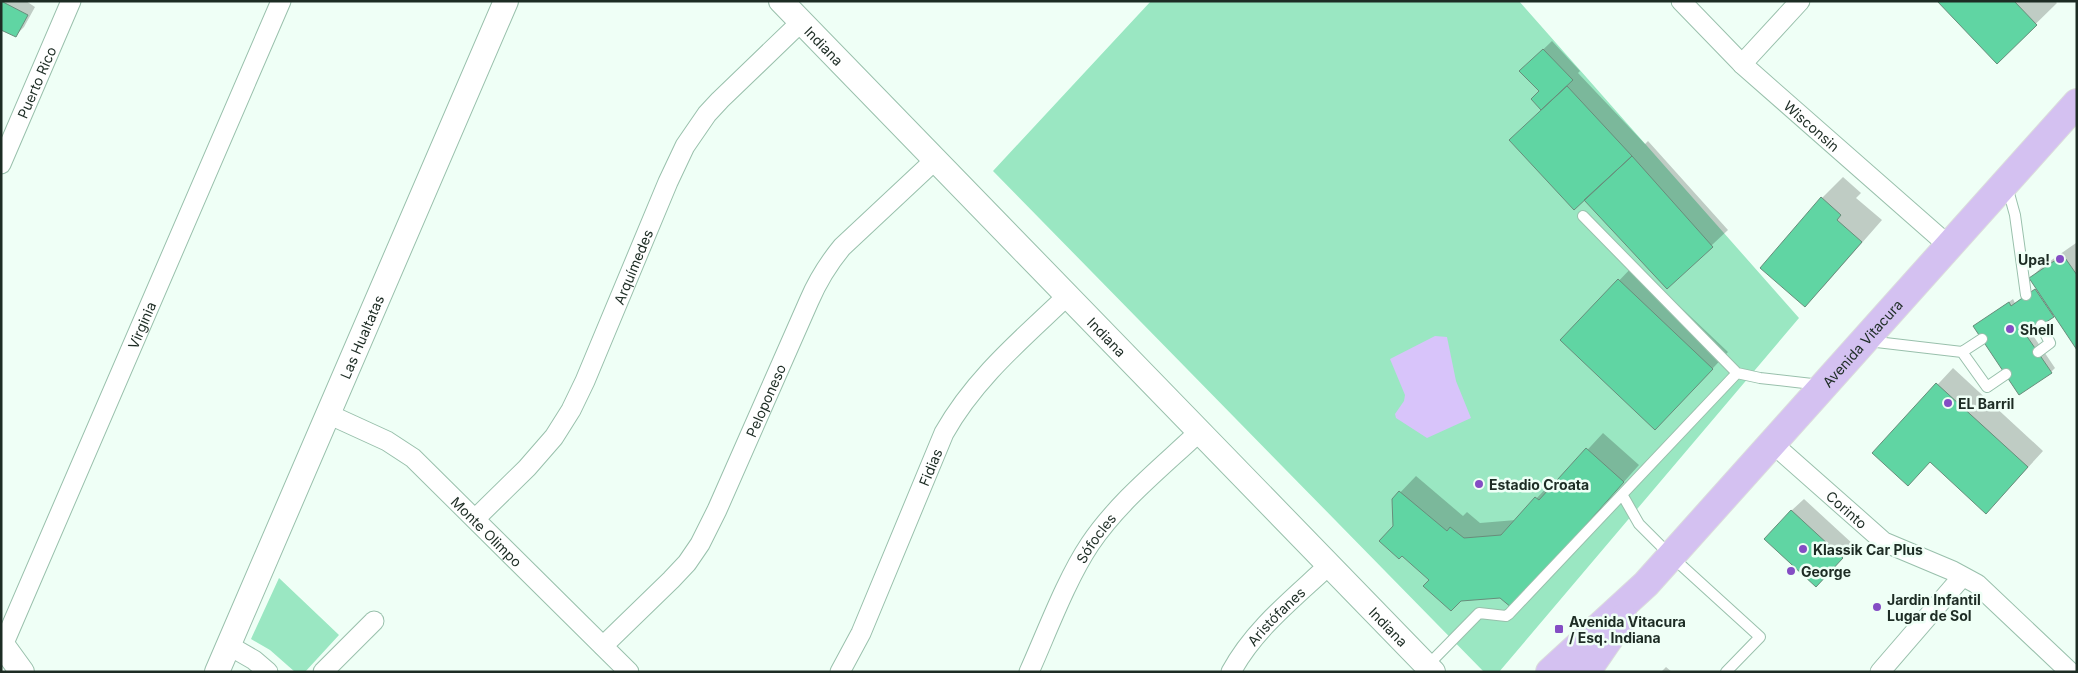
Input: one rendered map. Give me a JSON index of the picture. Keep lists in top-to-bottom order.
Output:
{
  "streets": {
    "main road": ["Avenida Vitacura"],
    "street": [
      "Indiana",
      "Puerto Rico",
      "Wisconsin",
      "Arquímedes",
      "Virginia",
      "Las Hualtatas",
      "Peloponeso",
      "Fidias",
      "Corinto",
      "Monte Olimpo",
      "Sófocles",
      "Aristófanes"
    ]
  },
  "crossings": [
    ["Indiana", "Arquímedes"],
    ["Indiana", "Peloponeso"],
    ["Indiana", "Fidias"],
    ["Indiana", "Sófocles"],
    ["Indiana", "Aristófanes"],
    ["Wisconsin", "Avenida Vitacura"],
    ["Arquímedes", "Monte Olimpo"],
    ["Las Hualtatas", "Monte Olimpo"],
    ["Avenida Vitacura", "Corinto"],
    ["Peloponeso", "Monte Olimpo"]
  ],
  "places": {
    "other": [
      "Upa!",
      "Shell",
      "EL Barril",
      "Estadio Croata",
      "Klassik Car Plus",
      "George",
      "Jardin Infantil Lugar de Sol"
    ],
    "transit": ["Avenida Vitacura / Esq. Indiana"]
  }
}
